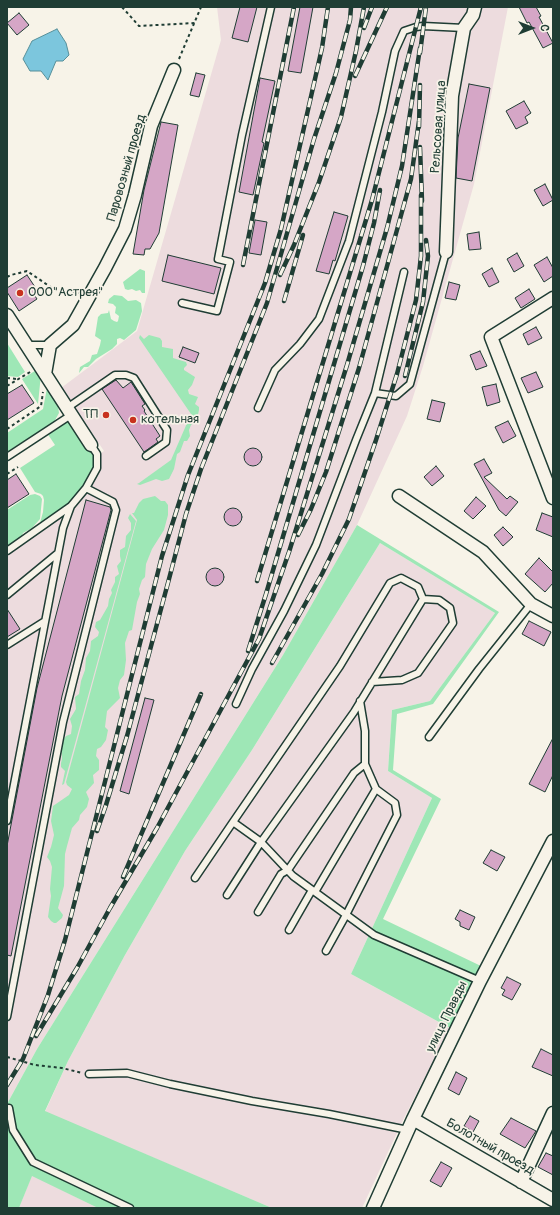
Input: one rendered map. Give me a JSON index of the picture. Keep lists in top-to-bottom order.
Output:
{
  "streets": {
    "street": [
      "Рельсовая улица",
      "Паровозный проезд",
      "улица Правды",
      "Болотный проезд"
    ]
  },
  "crossings": [
    ["улица Правды", "Болотный проезд"]
  ],
  "places": ["ООО\"Астрея\"", "ТП", "котельная"],
  "north": "right"
}
